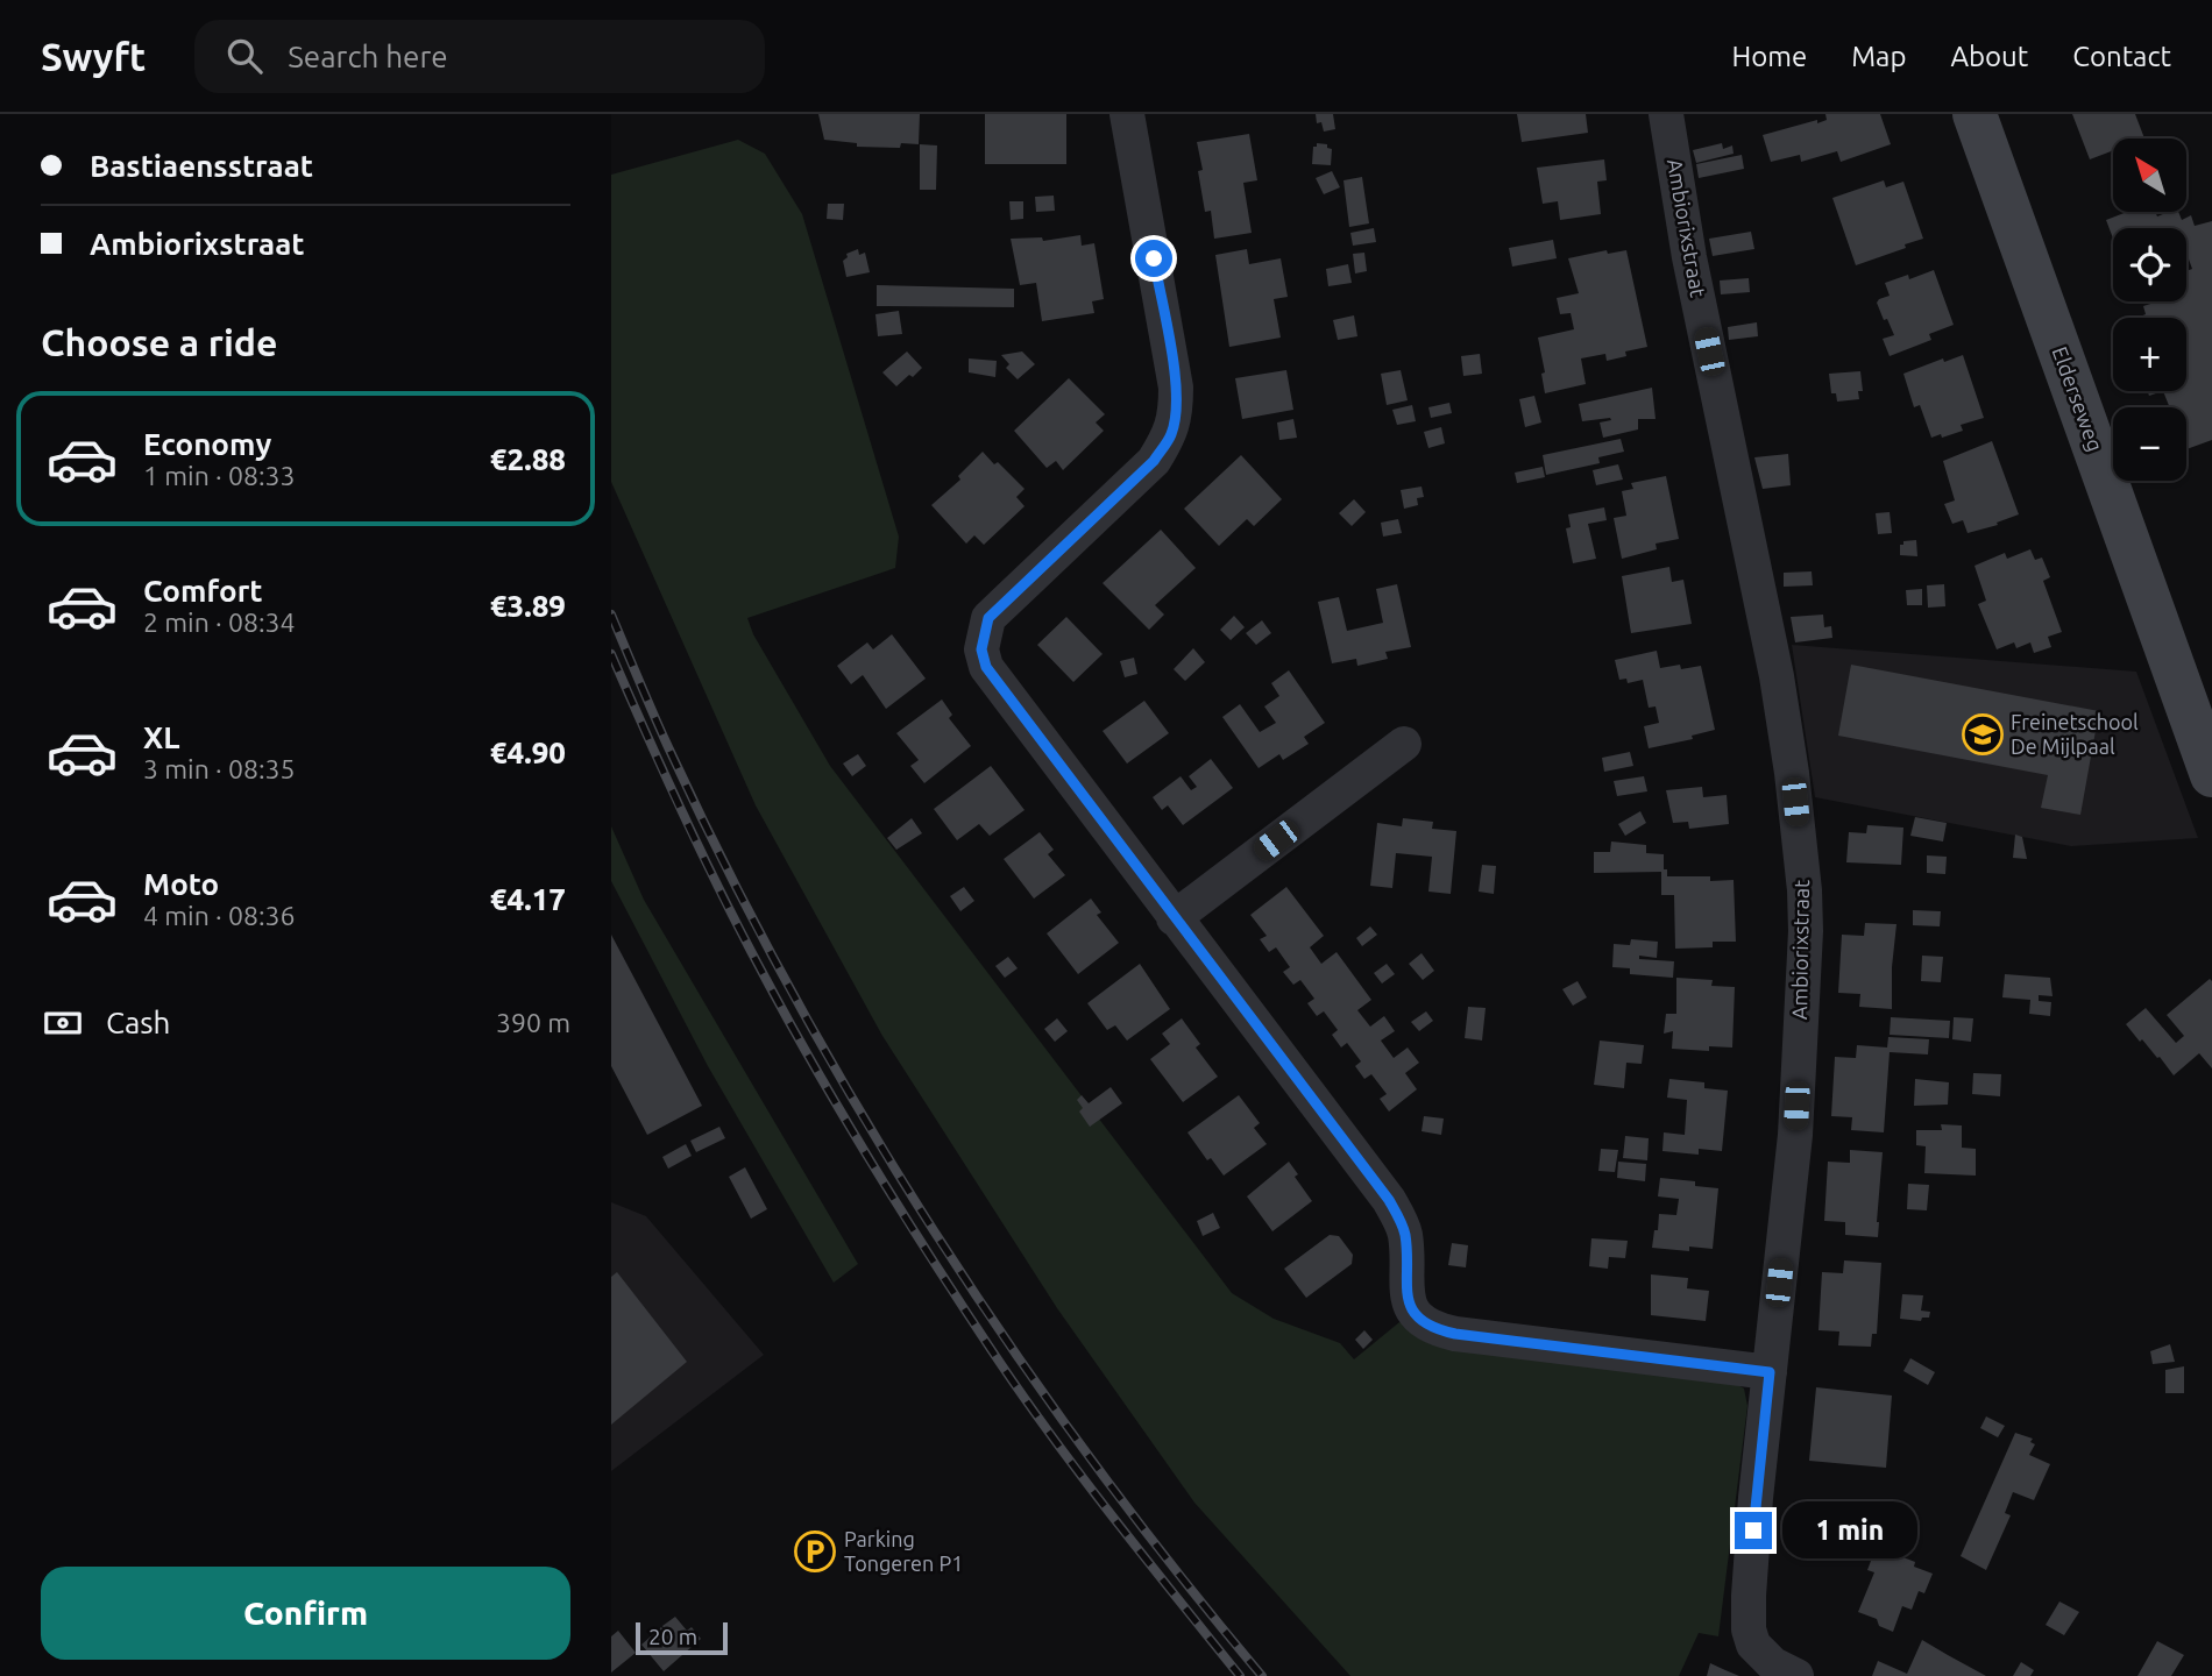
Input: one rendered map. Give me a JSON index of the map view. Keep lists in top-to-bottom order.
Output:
{
  "streets": {
    "main road": ["Elderseweg"],
    "street": ["Ambiorixstraat"]
  },
  "places": {
    "school or university": ["Freinetschool De Mijlpaal"],
    "parking": ["Parking Tongeren P1"]
  },
  "scale_bar": "20 m",
  "north": "top left",
  "page": {
    "header": "Swyft",
    "search": "Search here",
    "nav": [
      "Home",
      "Map",
      "About",
      "Contact"
    ],
    "banner": ["Bastiaensstraat", "Ambiorixstraat"],
    "map_buttons": ["+", "−"],
    "heading": "Choose a ride",
    "list": [
      {
        "name": "Economy",
        "note": "1 min · 08:33",
        "value": "€2.88"
      },
      {
        "name": "Comfort",
        "note": "2 min · 08:34",
        "value": "€3.89"
      },
      {
        "name": "XL",
        "note": "3 min · 08:35",
        "value": "€4.90"
      },
      {
        "name": "Moto",
        "note": "4 min · 08:36",
        "value": "€4.17"
      }
    ],
    "pay": ["Cash", "390 m"],
    "bubble": "1 min",
    "buttons": "Confirm",
    "scale": "20 m"
  }
}
